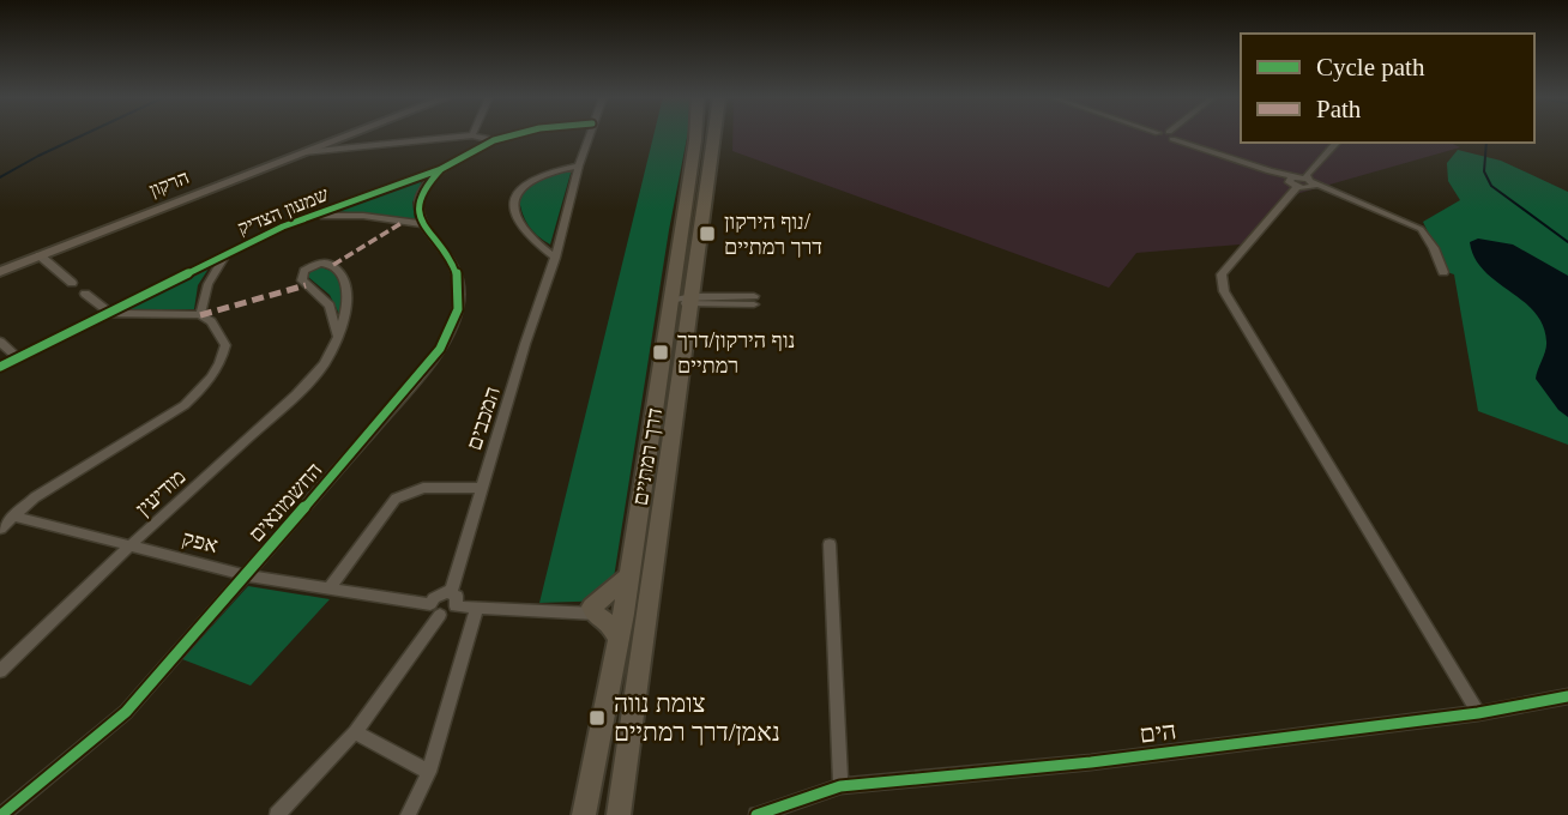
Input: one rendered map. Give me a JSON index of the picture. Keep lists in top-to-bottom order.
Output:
{
  "streets": {
    "main road": ["דרך רמתיים"],
    "street": [
      "הרקון",
      "שמעון הצדיק",
      "המכבים",
      "מודיעין",
      "החשמונאים",
      "אפק",
      "הים"
    ]
  },
  "crossings": [
    ["מודיעין", "אפק"],
    ["החשמונאים", "אפק"]
  ],
  "places": {
    "transit": ["נוף הירקון/ דרך רמתיים", "נוף הירקון/דרך רמתיים", "צומת נווה נאמן/דרך רמתיים"]
  },
  "legend": ["Cycle path", "Path"]
}
